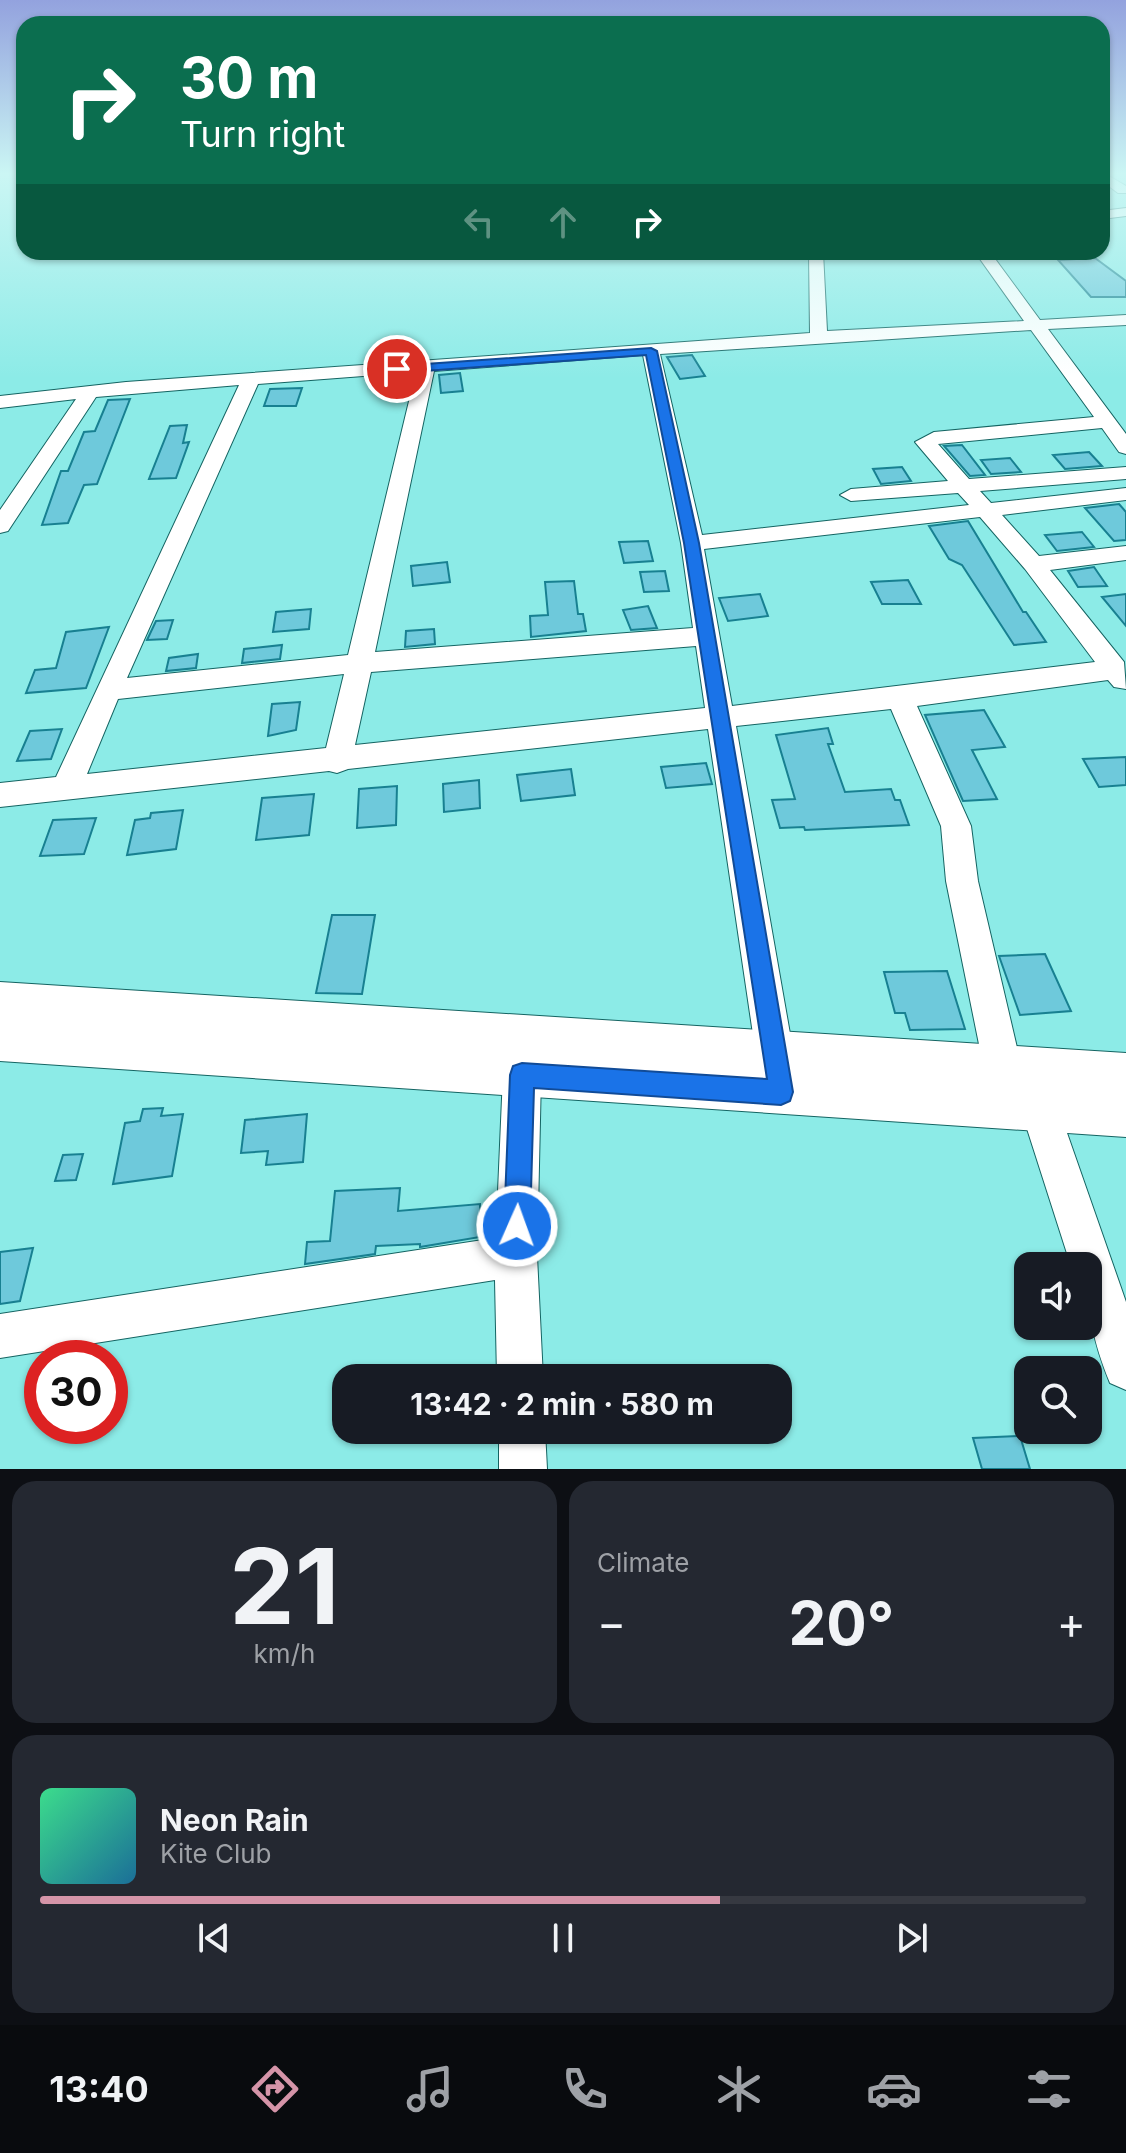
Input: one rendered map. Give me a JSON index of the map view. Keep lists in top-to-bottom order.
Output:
{
  "page": {
    "turn": ["30 m", "Turn right"],
    "limit": "30",
    "trip": "13:42 · 2 min · 580 m",
    "tile": [
      ["21", "km/h"],
      "Climate"
    ],
    "heat": ["−", "20°", "+"],
    "song": ["Neon Rain", "Kite Club"],
    "tabs": "13:40"
  }
}
